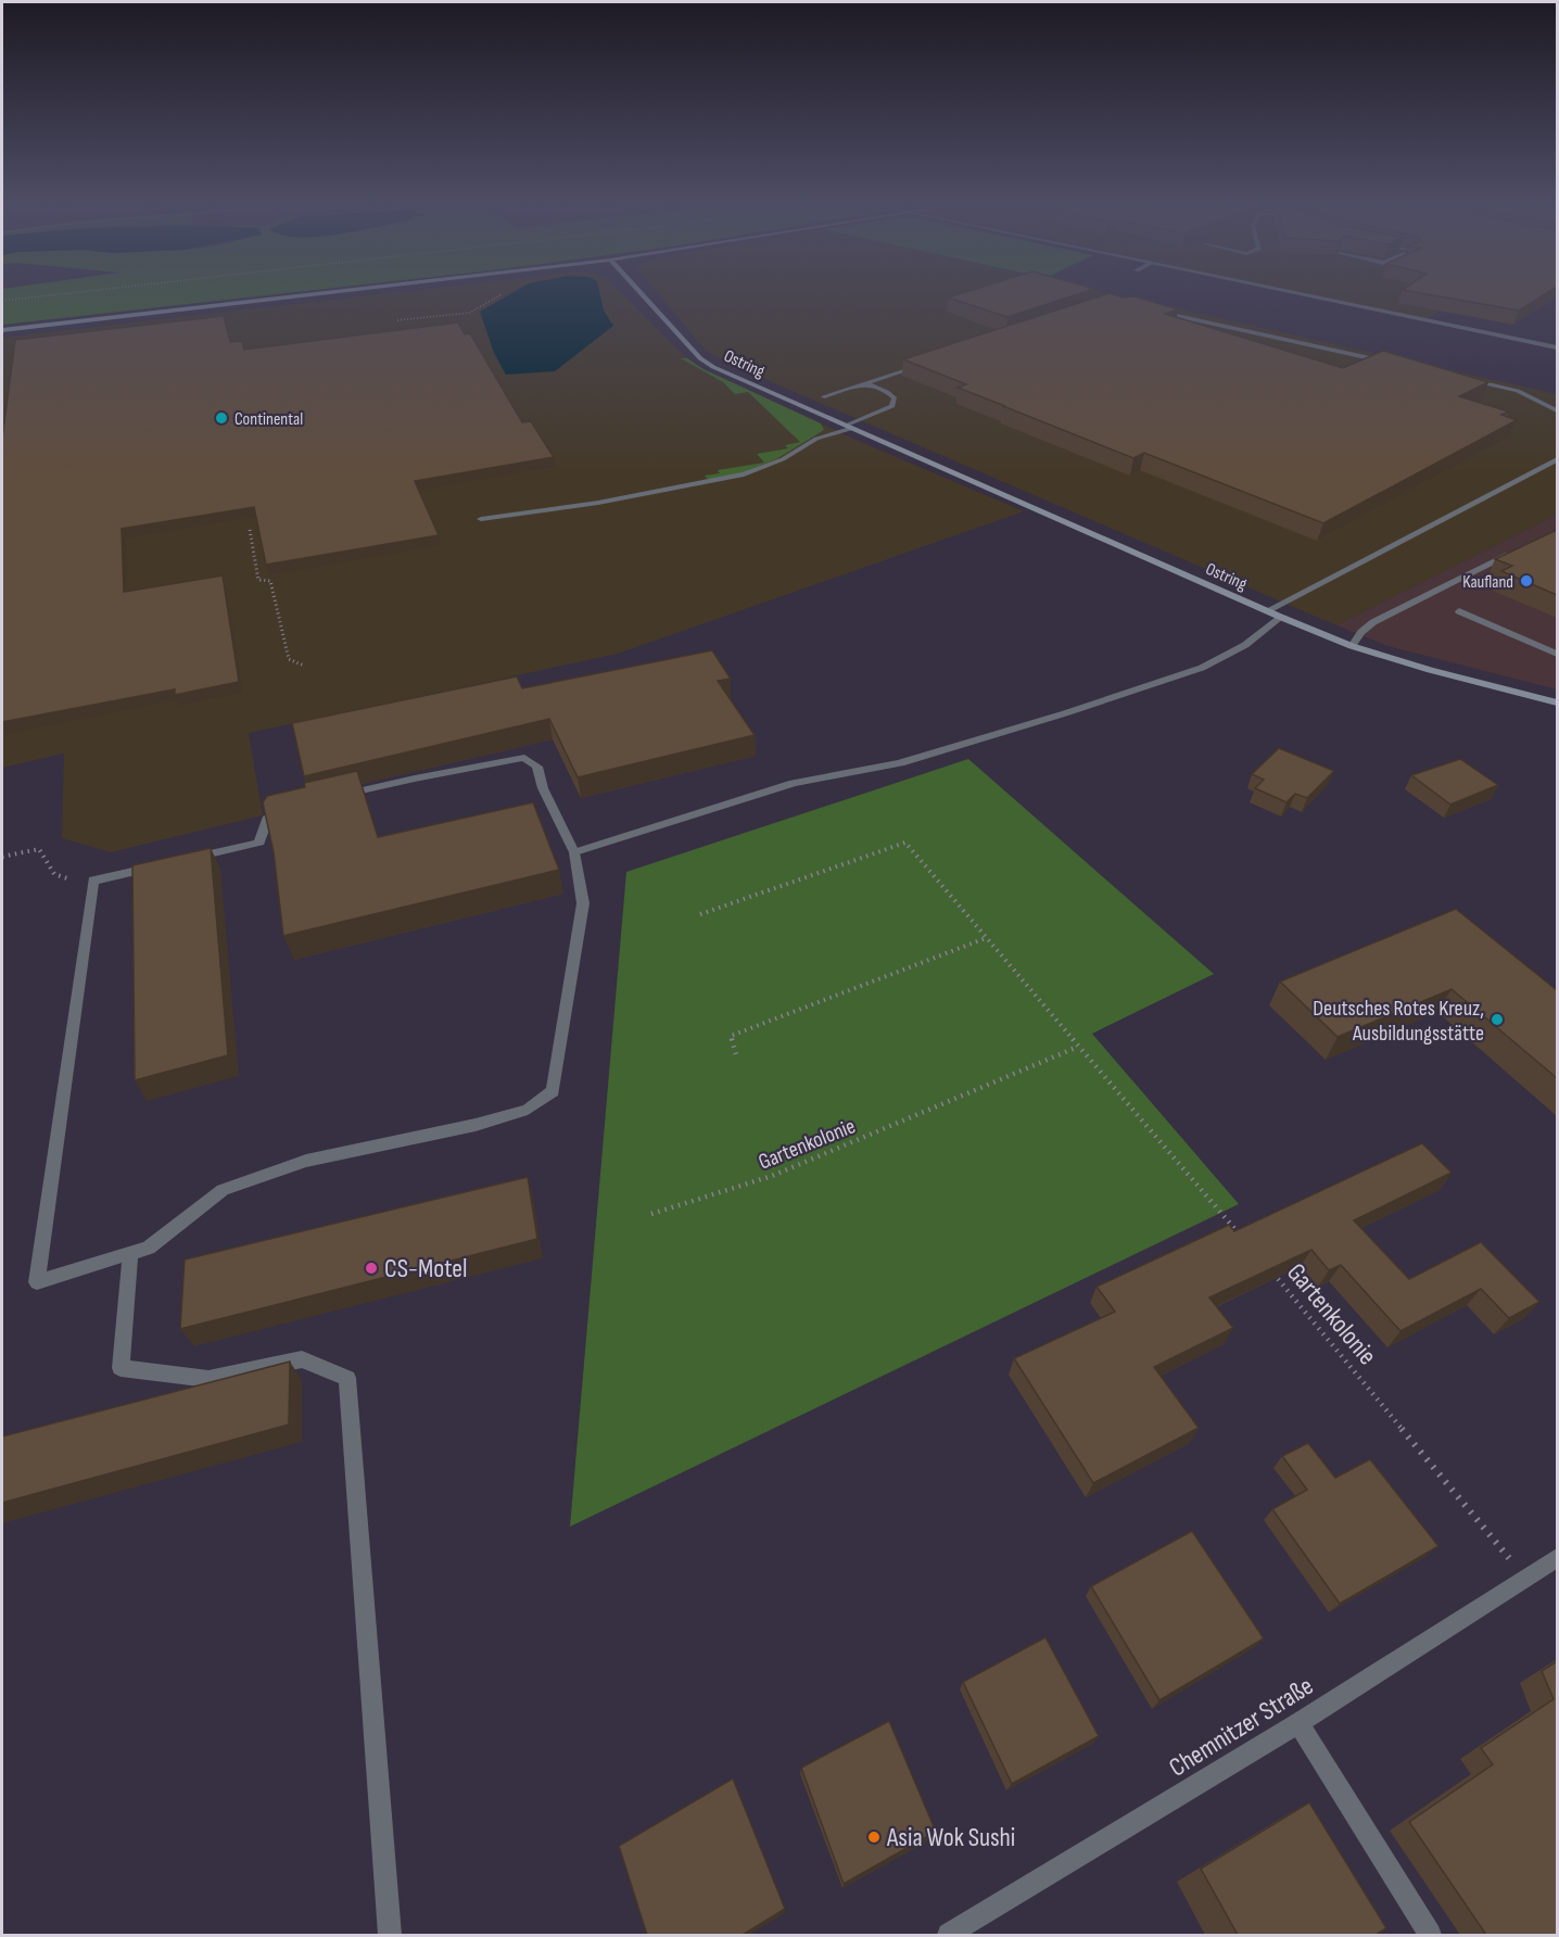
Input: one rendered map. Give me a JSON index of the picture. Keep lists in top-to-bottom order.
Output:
{
  "streets": {
    "main road": ["Ostring"],
    "street": ["Chemnitzer Straße"],
    "path": ["Gartenkolonie"]
  },
  "crossings": [
    ["Gartenkolonie", "Chemnitzer Straße"]
  ],
  "places": [
    "Continental",
    "Kaufland",
    "Deutsches Rotes Kreuz, Ausbildungsstätte",
    "CS-Motel",
    "Asia Wok Sushi"
  ]
}
